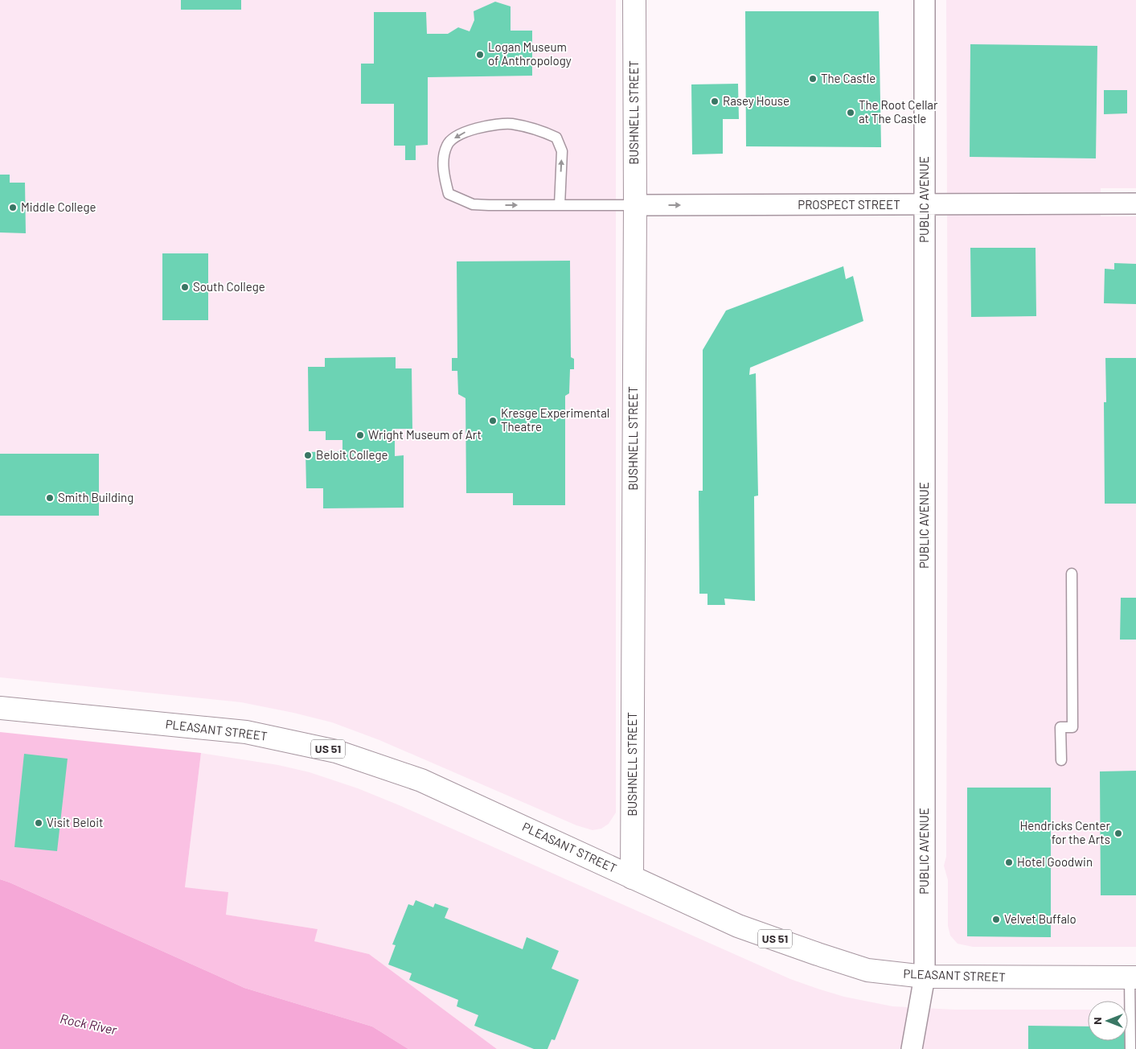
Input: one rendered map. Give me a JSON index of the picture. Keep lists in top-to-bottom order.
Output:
{
  "streets": {
    "main road": ["BUSHNELL STREET", "PLEASANT STREET", "US 51"],
    "street": ["PUBLIC AVENUE", "PROSPECT STREET"]
  },
  "crossings": [
    ["BUSHNELL STREET", "PROSPECT STREET"],
    ["BUSHNELL STREET", "PLEASANT STREET"],
    ["PUBLIC AVENUE", "PROSPECT STREET"],
    ["PUBLIC AVENUE", "PLEASANT STREET"]
  ],
  "one_way": ["PROSPECT STREET"],
  "water": ["Rock River"],
  "places": [
    "Logan Museum of Anthropology",
    "The Castle",
    "Rasey House",
    "The Root Cellar at The Castle",
    "Middle College",
    "South College",
    "Kresge Experimental Theatre",
    "Wright Museum of Art",
    "Beloit College",
    "Smith Building",
    "Visit Beloit",
    "Hendricks Center for the Arts",
    "Hotel Goodwin",
    "Velvet Buffalo"
  ],
  "north": "left"
}
